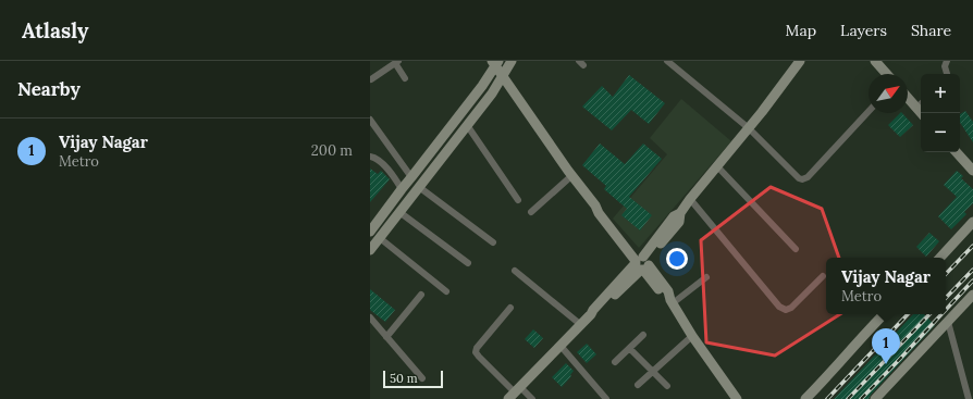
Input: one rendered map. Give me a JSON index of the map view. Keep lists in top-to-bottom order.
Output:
{
  "scale_bar": "50 m",
  "north": "top right",
  "page": {
    "header": "Atlasly",
    "nav": ["Map", "Layers", "Share"],
    "heading": "Nearby",
    "map_buttons": ["+", "−"],
    "list": [
      {
        "mark": "1",
        "name": "Vijay Nagar",
        "note": "Metro",
        "value": "200 m"
      }
    ],
    "popup": ["Vijay Nagar", "Metro"],
    "pins": "1",
    "scale": "50 m"
  }
}
